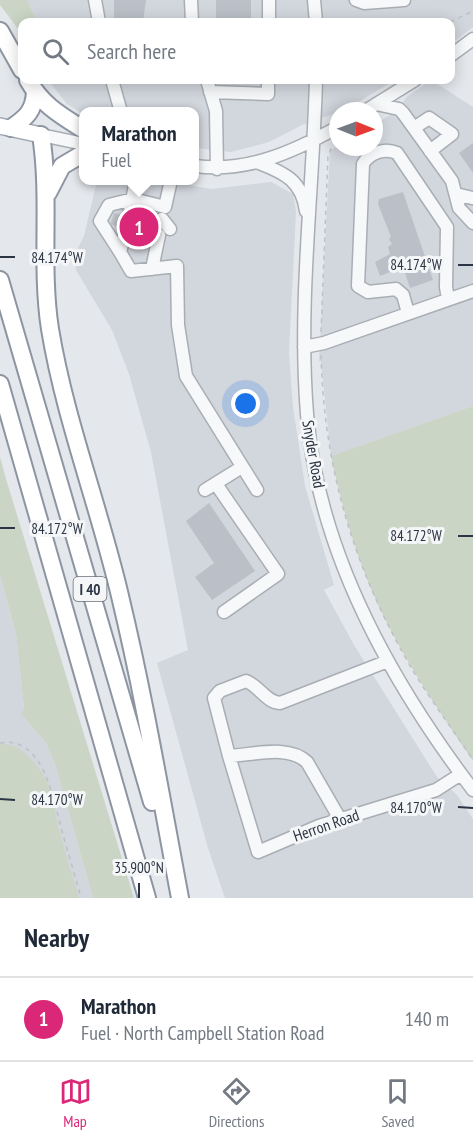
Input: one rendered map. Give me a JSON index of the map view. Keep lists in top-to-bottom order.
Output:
{
  "streets": {
    "highway": ["I 40"],
    "street": ["Snyder Road", "Herron Road"]
  },
  "crossings": [
    ["Snyder Road", "Herron Road"]
  ],
  "north": "right",
  "page": {
    "search": "Search here",
    "popup": ["Marathon", "Fuel"],
    "pins": "1",
    "heading": "Nearby",
    "list": [
      {
        "mark": "1",
        "name": "Marathon",
        "note": "Fuel · North Campbell Station Road",
        "value": "140 m"
      }
    ],
    "nav": ["Map", "Directions", "Saved"]
  },
  "coordinates": [
    "84.174°W",
    "84.172°W",
    "84.170°W",
    "35.900°N"
  ]
}
